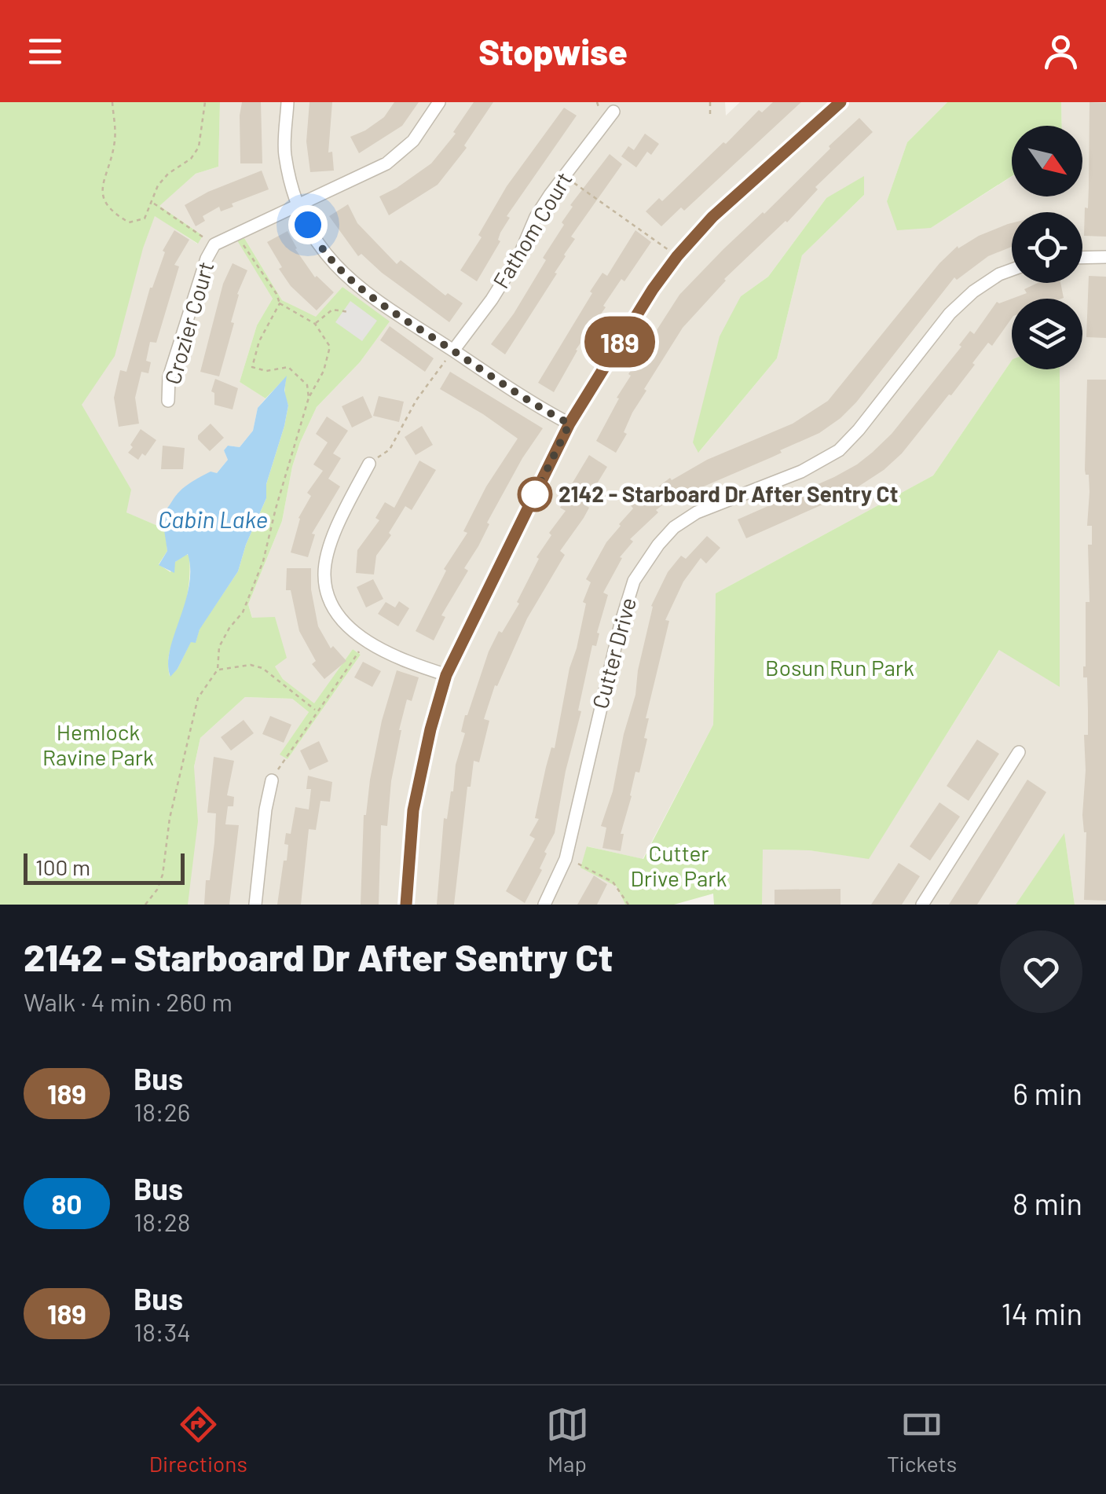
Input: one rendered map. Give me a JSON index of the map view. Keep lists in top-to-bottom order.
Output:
{
  "streets": {
    "street": ["Fathom Court", "Crozier Court", "Cutter Drive"]
  },
  "water": ["Cabin Lake"],
  "parks": ["Bosun Run Park", "Hemlock Ravine Park", "Cutter Drive Park"],
  "places": ["2142 - Starboard Dr After Sentry Ct"],
  "lines": ["bus line 189"],
  "scale_bar": "100 m",
  "north": "bottom right",
  "page": {
    "header": "Stopwise",
    "on_map": "189",
    "scale": "100 m",
    "heading": ["2142 - Starboard Dr After Sentry Ct", "Walk · 4 min · 260 m"],
    "list": [
      {
        "mark": "189",
        "name": "Bus",
        "note": "18:26",
        "value": "6 min"
      },
      {
        "mark": "80",
        "name": "Bus",
        "note": "18:28",
        "value": "8 min"
      },
      {
        "mark": "189",
        "name": "Bus",
        "note": "18:34",
        "value": "14 min"
      }
    ],
    "tabs": ["Directions", "Map", "Tickets"]
  }
}
